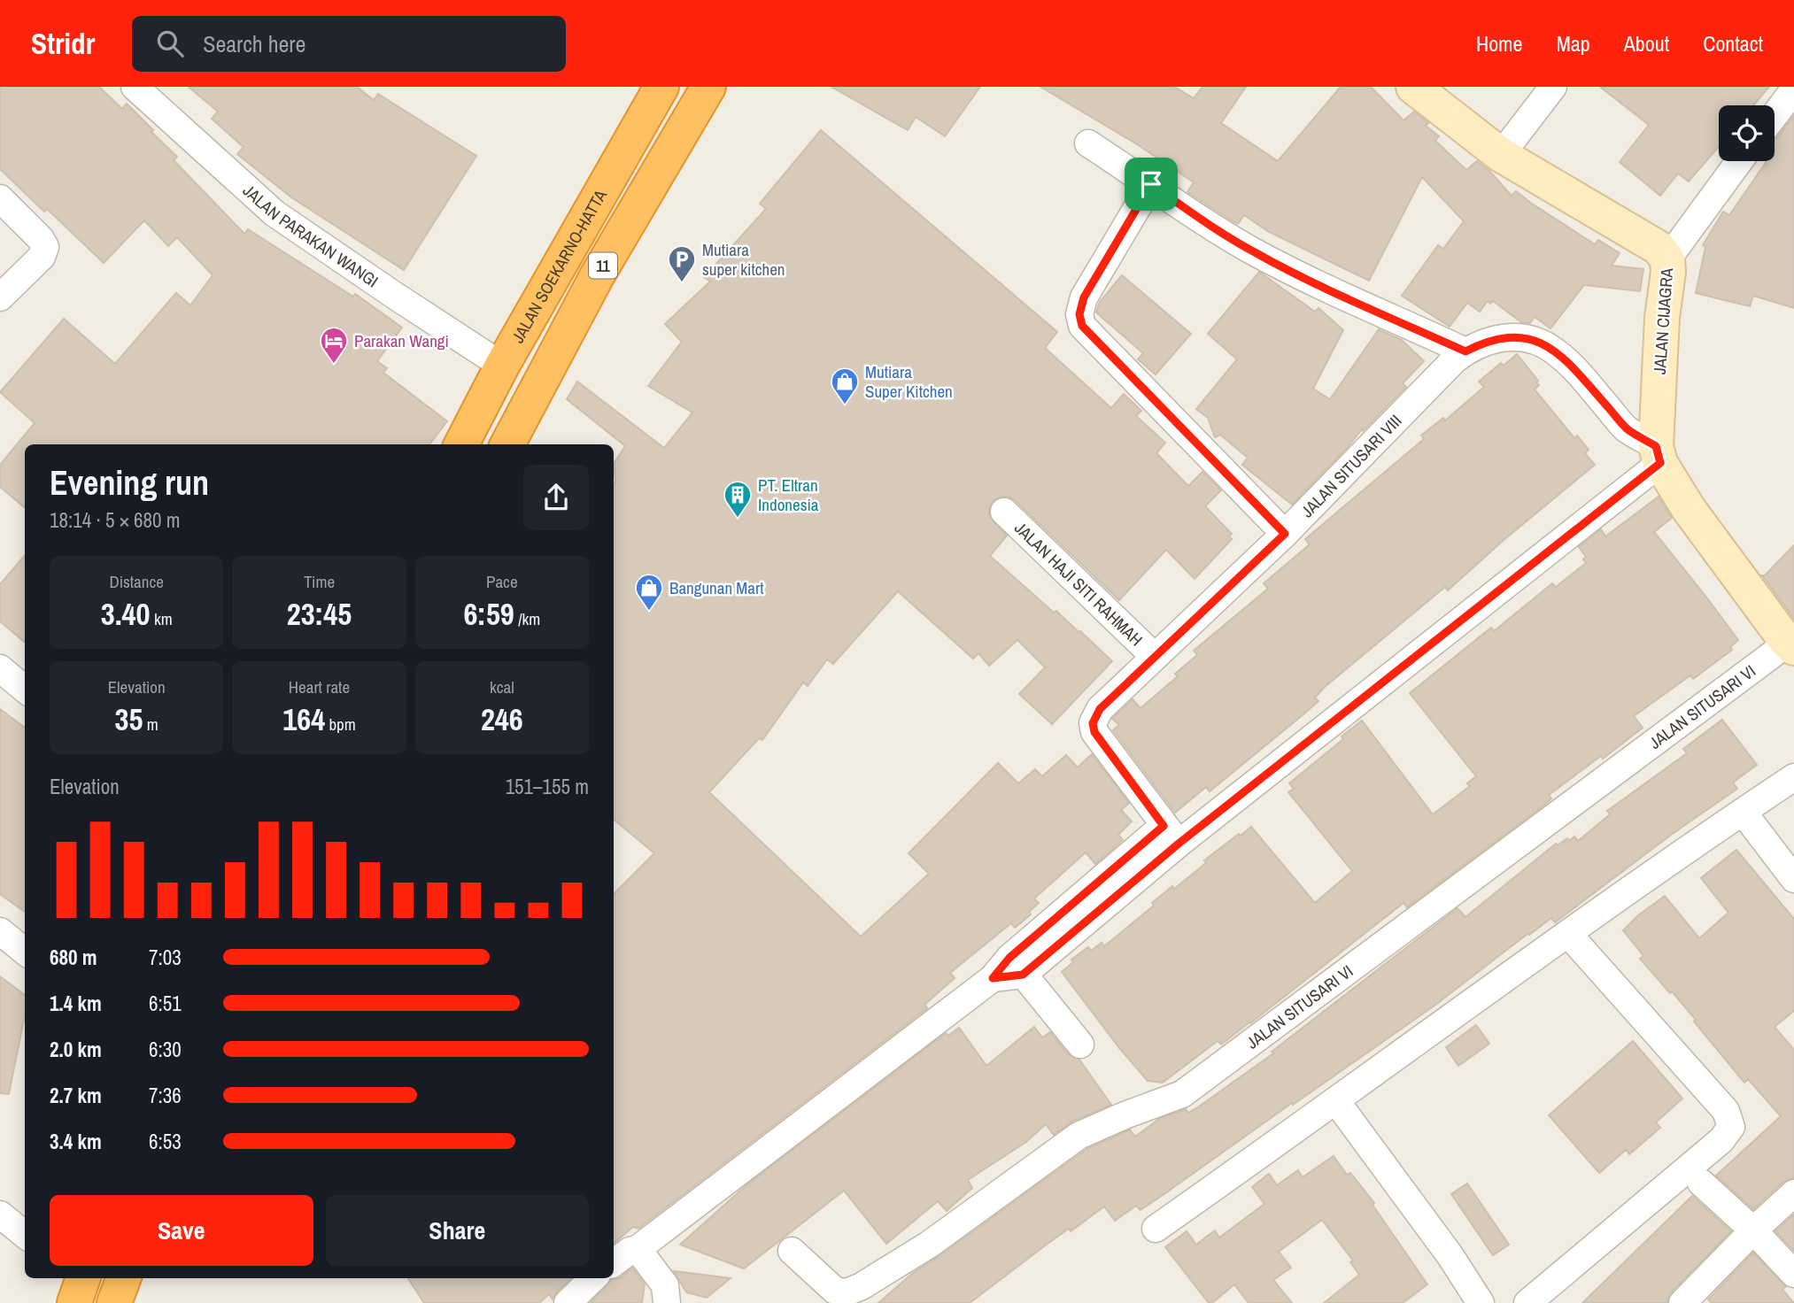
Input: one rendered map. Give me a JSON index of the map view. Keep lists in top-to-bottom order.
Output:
{
  "streets": {
    "highway": ["JALAN SOEKARNO-HATTA", "11"],
    "street": [
      "JALAN PARAKAN WANGI",
      "JALAN CIJAGRA",
      "JALAN SITUSARI VIII",
      "JALAN HAJI SITI RAHMAH",
      "JALAN SITUSARI VI"
    ]
  },
  "crossings": [
    ["JALAN PARAKAN WANGI", "JALAN SOEKARNO-HATTA"],
    ["JALAN CIJAGRA", "JALAN SITUSARI VIII"],
    ["JALAN SITUSARI VIII", "JALAN HAJI SITI RAHMAH"]
  ],
  "places": {
    "parking": ["Mutiara super kitchen"],
    "hotel": ["Parakan Wangi"],
    "shop": ["Mutiara Super Kitchen", "Bangunan Mart"],
    "building": ["PT. Eltran Indonesia"]
  },
  "page": {
    "header": "Stridr",
    "search": "Search here",
    "nav": [
      "Home",
      "Map",
      "About",
      "Contact"
    ],
    "heading": ["Evening run", "18:14 · 5 × 680 m"],
    "stats": [
      ["Distance", "3.40 km"],
      ["Time", "23:45"],
      ["Pace", "6:59 /km"],
      ["Elevation", "35 m"],
      ["Heart rate", "164 bpm"],
      ["kcal", "246"]
    ],
    "chart": ["Elevation", "151–155 m"],
    "list": [
      {
        "name": "680 m",
        "note": "7:03"
      },
      {
        "name": "1.4 km",
        "note": "6:51"
      },
      {
        "name": "2.0 km",
        "note": "6:30"
      },
      {
        "name": "2.7 km",
        "note": "7:36"
      },
      {
        "name": "3.4 km",
        "note": "6:53"
      }
    ],
    "buttons": ["Save", "Share"]
  }
}
